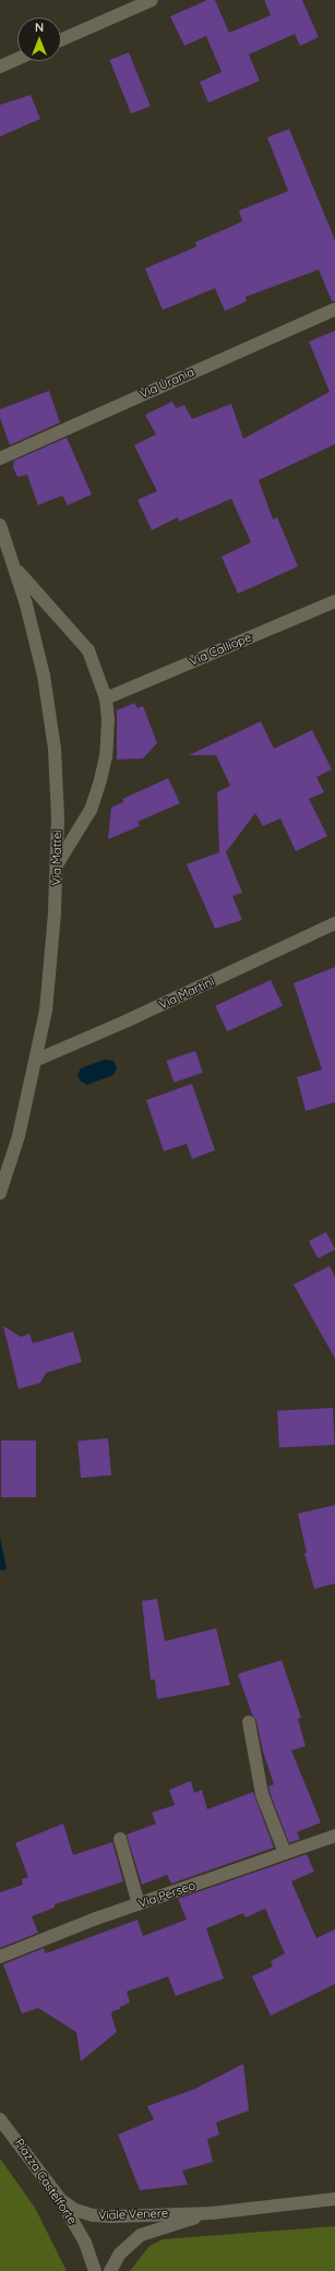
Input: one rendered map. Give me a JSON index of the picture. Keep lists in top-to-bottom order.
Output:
{
  "streets": {
    "street": [
      "Via Urania",
      "Via Calliope",
      "Via Mattei",
      "Via Martini",
      "Via Perseo",
      "Piazza Castelforte",
      "Viale Venere"
    ]
  },
  "crossings": [
    ["Via Mattei", "Via Martini"],
    ["Piazza Castelforte", "Viale Venere"]
  ],
  "north": "top"
}
